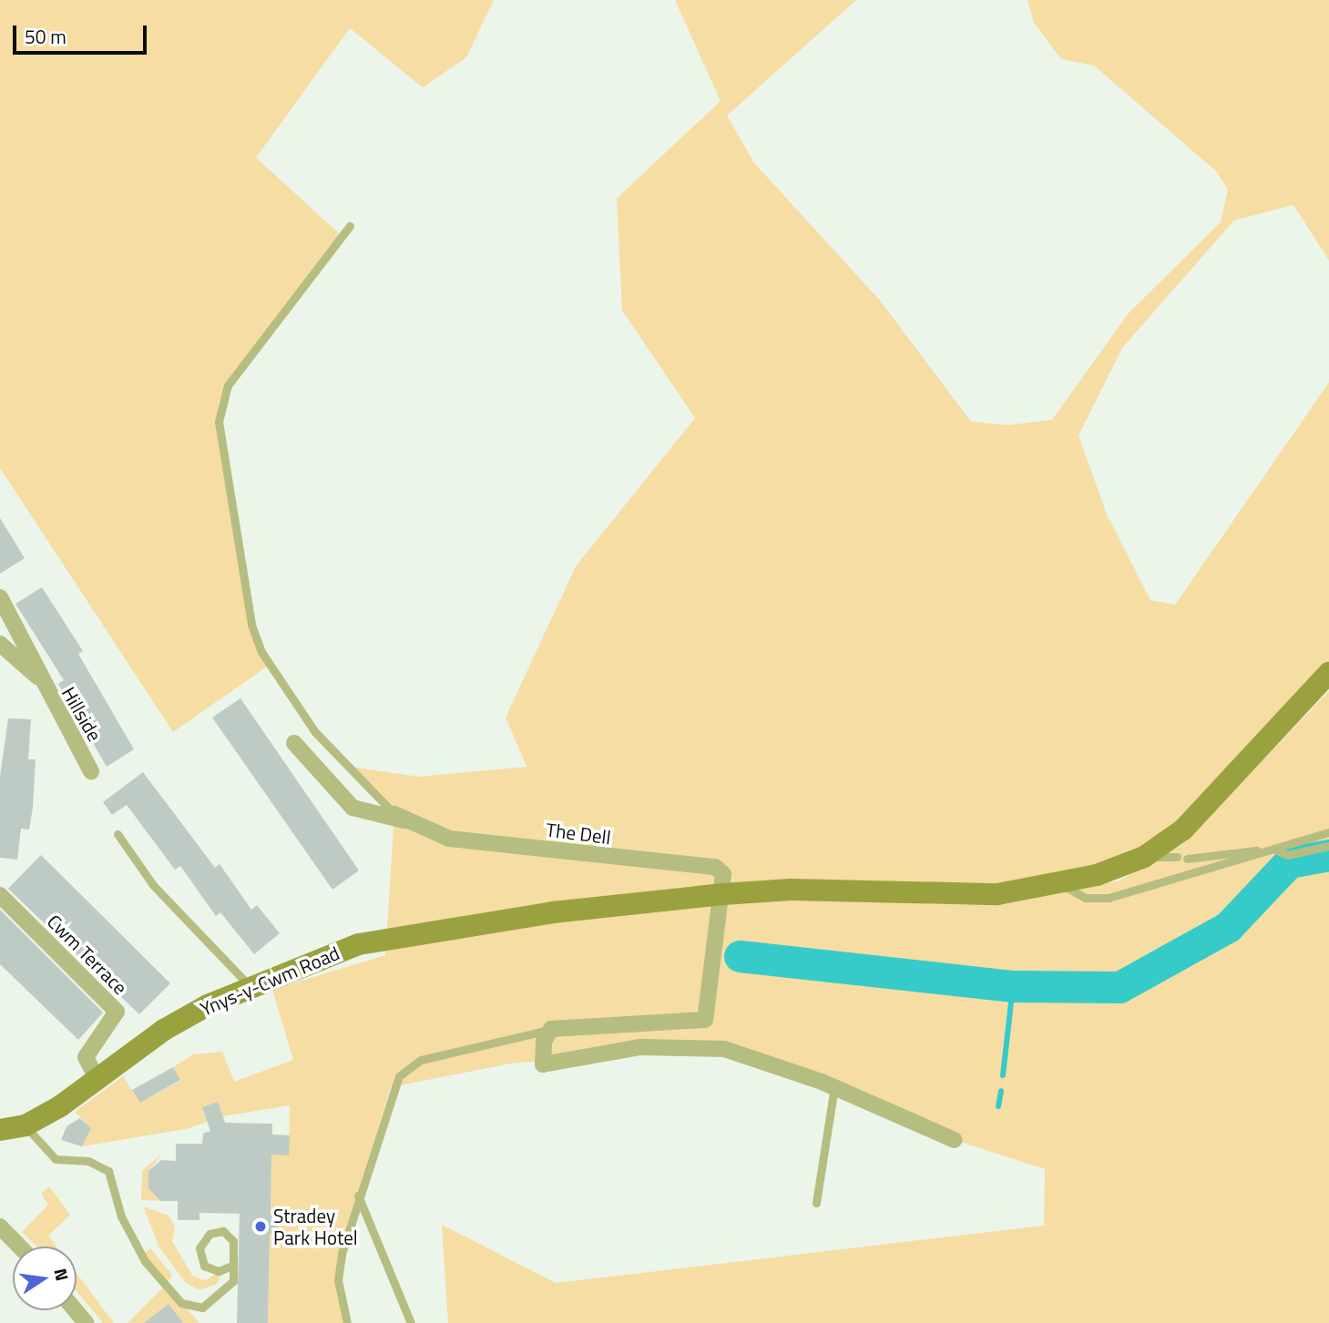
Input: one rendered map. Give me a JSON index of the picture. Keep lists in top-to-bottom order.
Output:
{
  "streets": {
    "main road": ["Ynys-y-Cwm Road"],
    "street": ["Hillside", "The Dell", "Cwm Terrace"]
  },
  "crossings": [
    ["The Dell", "Ynys-y-Cwm Road"],
    ["Cwm Terrace", "Ynys-y-Cwm Road"]
  ],
  "places": ["Stradey Park Hotel"],
  "scale_bar": "50 m",
  "north": "right"
}
